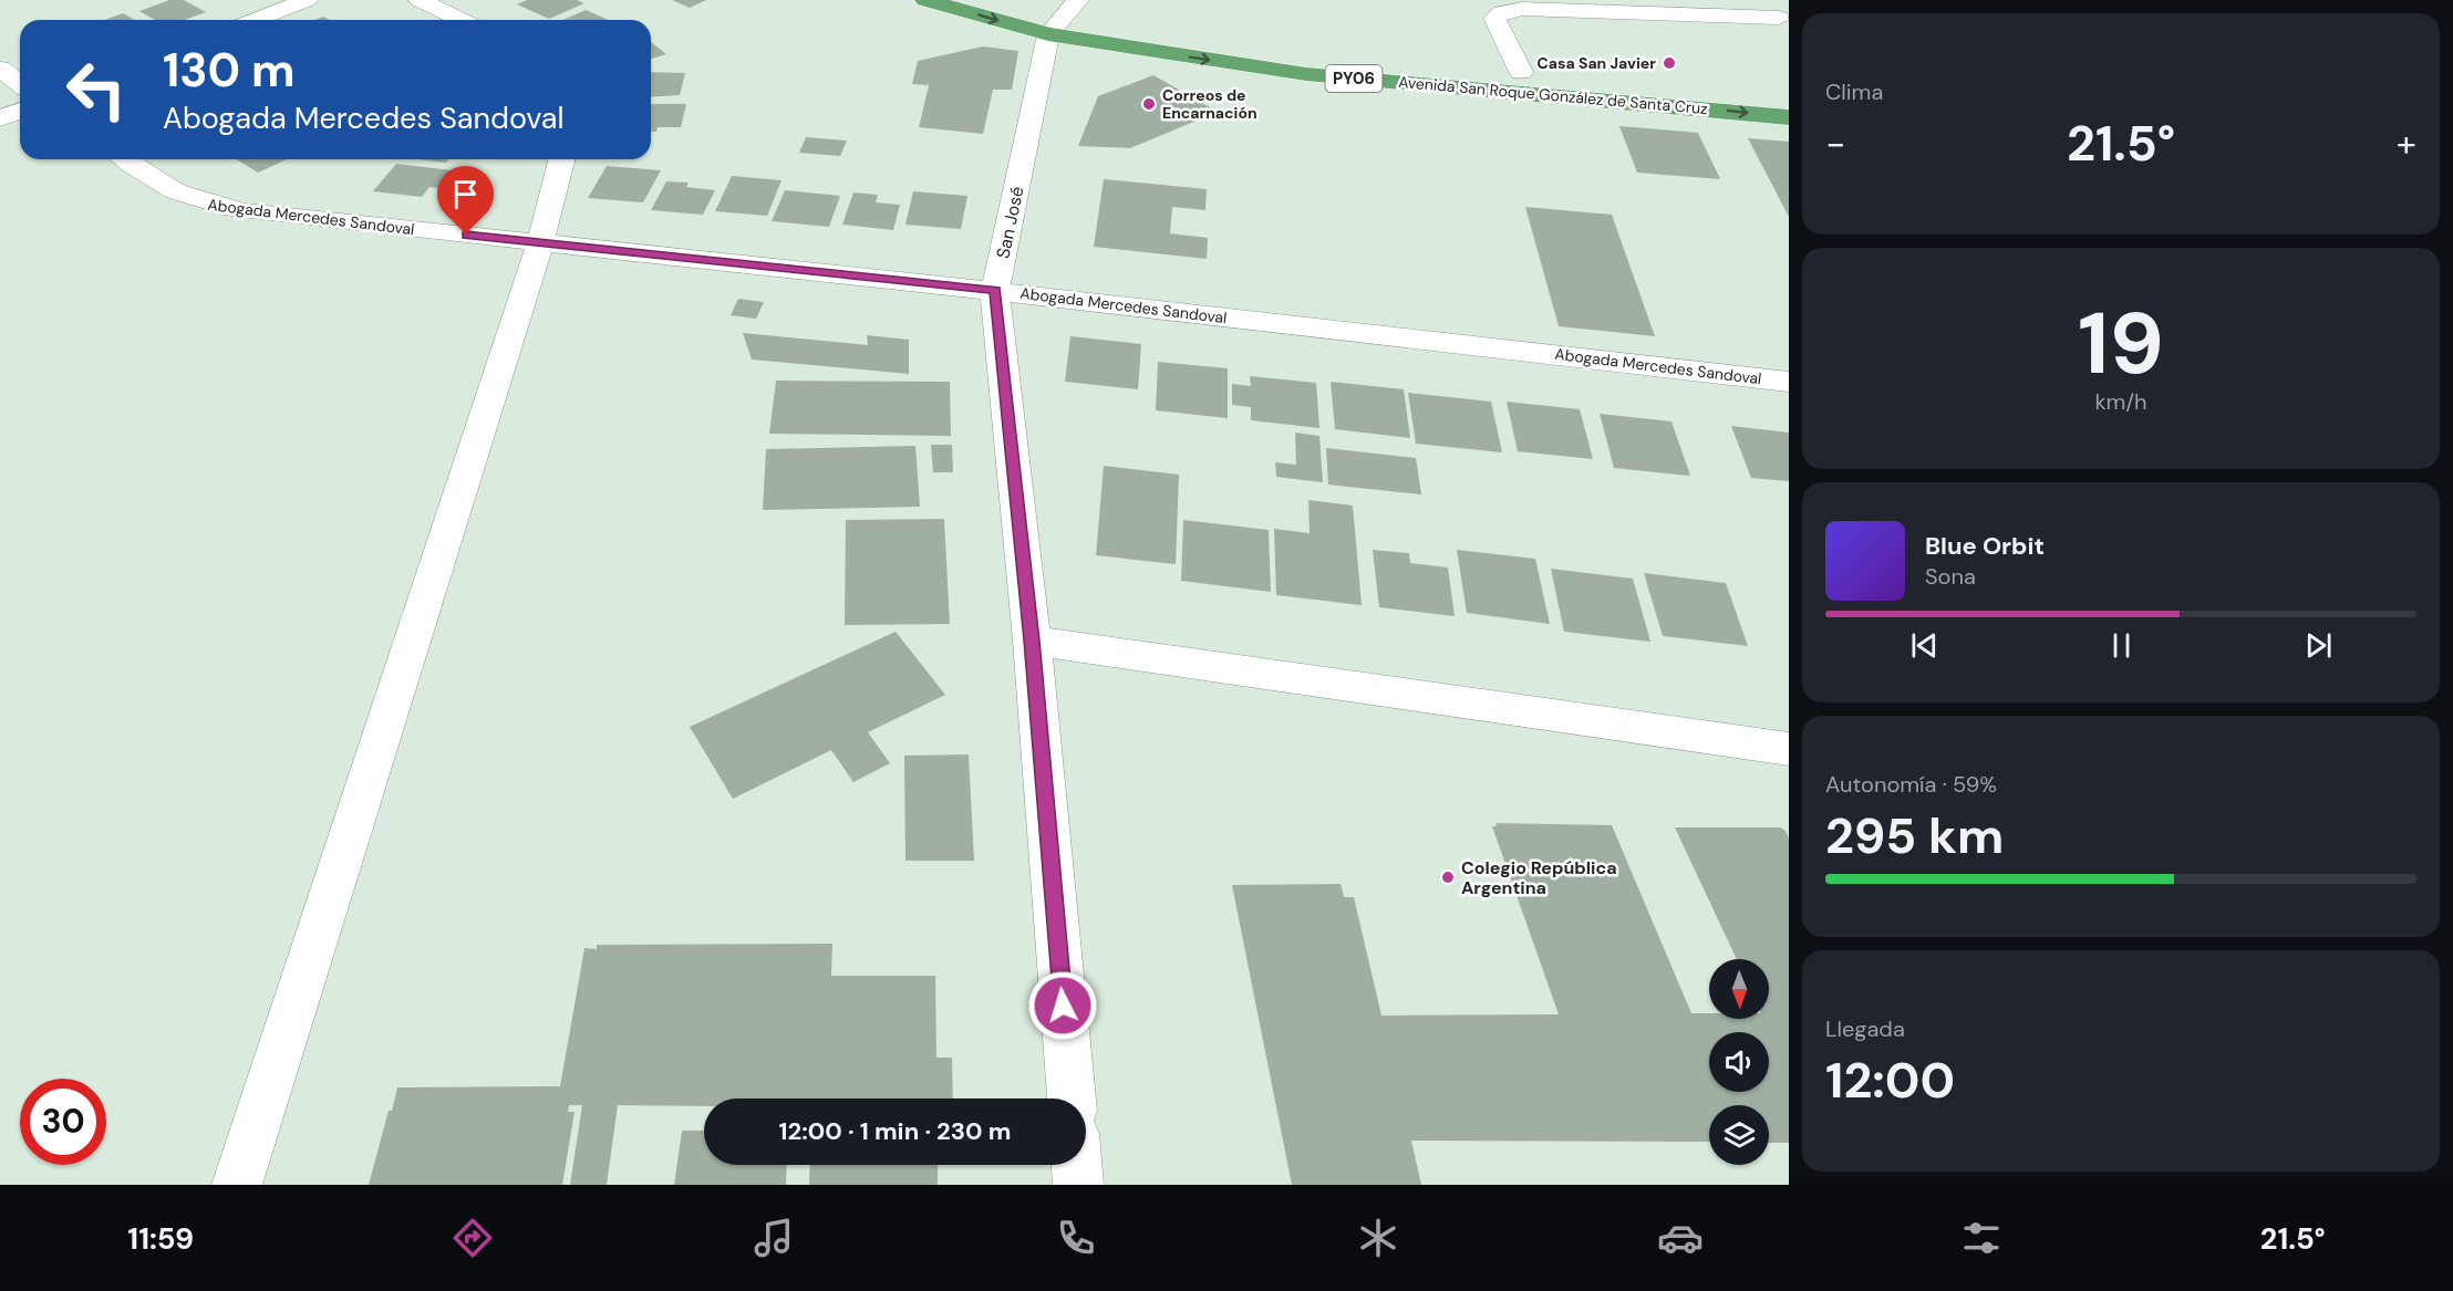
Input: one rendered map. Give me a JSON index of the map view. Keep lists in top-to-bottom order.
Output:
{
  "streets": {
    "highway": ["PY06", "Avenida San Roque González de Santa Cruz"],
    "street": ["Abogada Mercedes Sandoval", "San José"]
  },
  "crossings": [
    ["Avenida San Roque González de Santa Cruz", "San José"],
    ["Abogada Mercedes Sandoval", "San José"]
  ],
  "places": ["Casa San Javier", "Correos de Encarnación", "Colegio República Argentina"],
  "north": "bottom",
  "page": {
    "tile": [
      "Clima",
      ["19", "km/h"],
      ["Autonomía · 59%", "295 km"],
      ["Llegada", "12:00"]
    ],
    "turn": ["130 m", "Abogada Mercedes Sandoval"],
    "heat": ["−", "21.5°", "+"],
    "song": ["Blue Orbit", "Sona"],
    "limit": "30",
    "trip": "12:00 · 1 min · 230 m",
    "tabs": ["11:59", "21.5°"]
  }
}
